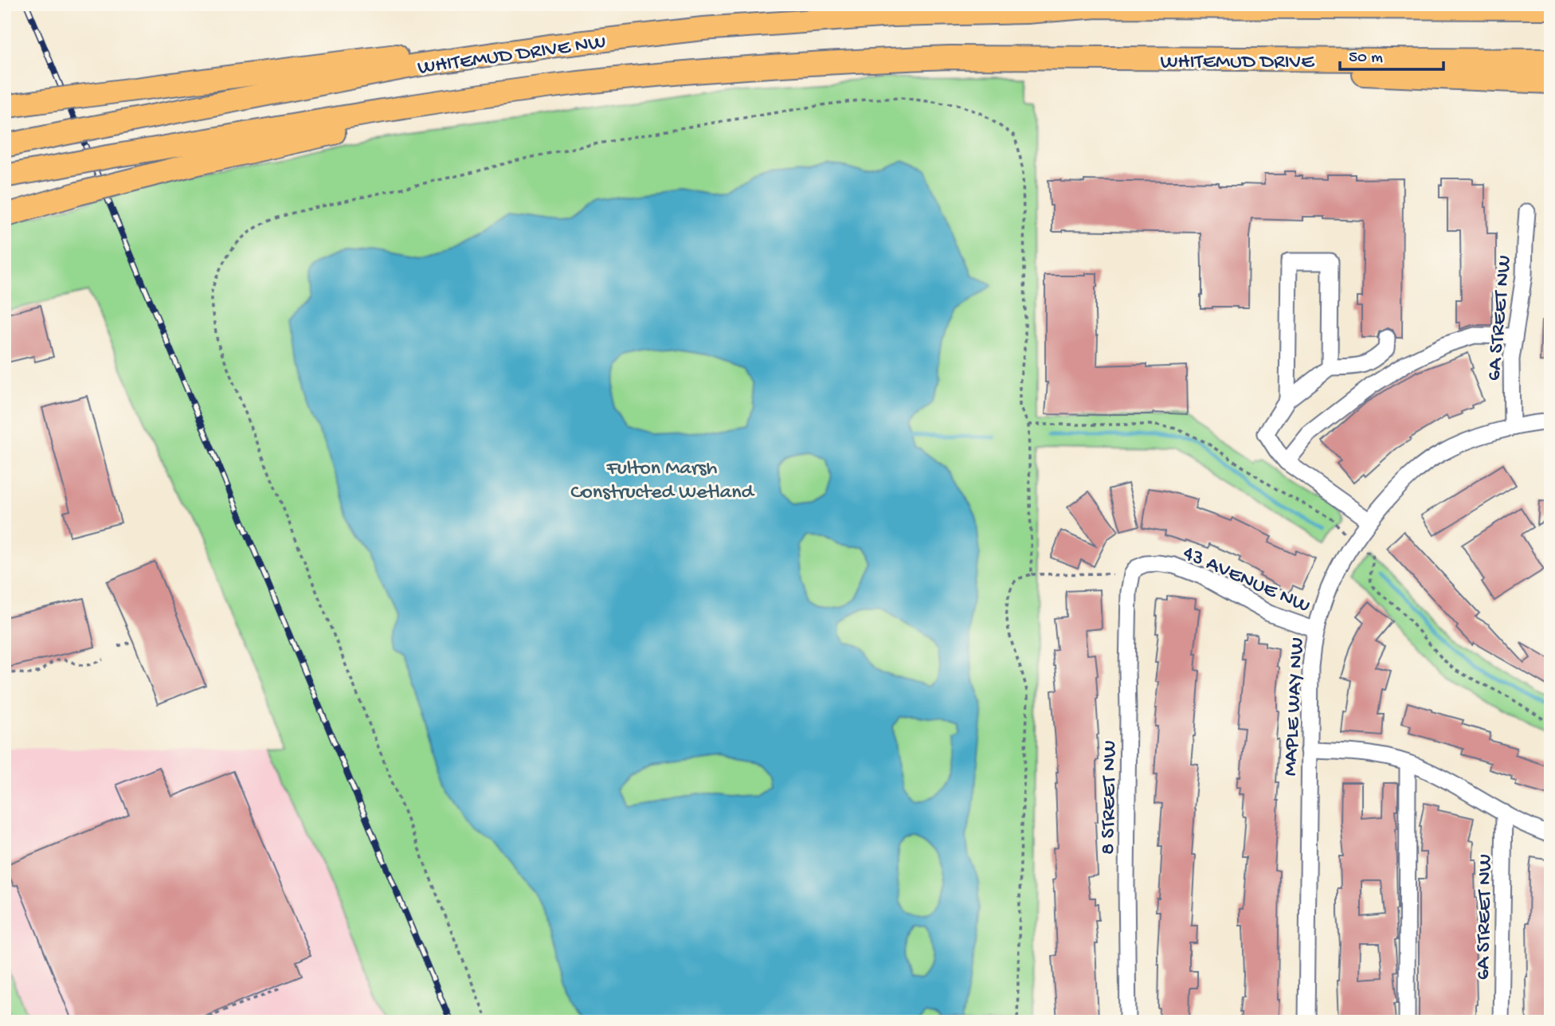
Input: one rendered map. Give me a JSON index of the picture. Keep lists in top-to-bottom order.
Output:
{
  "streets": {
    "highway": ["WHITEMUD DRIVE NW", "WHITEMUD DRIVE"],
    "street": [
      "6A STREET NW",
      "43 AVENUE NW",
      "MAPLE WAY NW",
      "8 STREET NW"
    ]
  },
  "crossings": [
    ["WHITEMUD DRIVE NW", "WHITEMUD DRIVE"],
    ["6A STREET NW", "MAPLE WAY NW"],
    ["43 AVENUE NW", "MAPLE WAY NW"],
    ["43 AVENUE NW", "8 STREET NW"]
  ],
  "parks": ["Fulton Marsh Constructed Wetland"],
  "scale_bar": "50 m"
}
